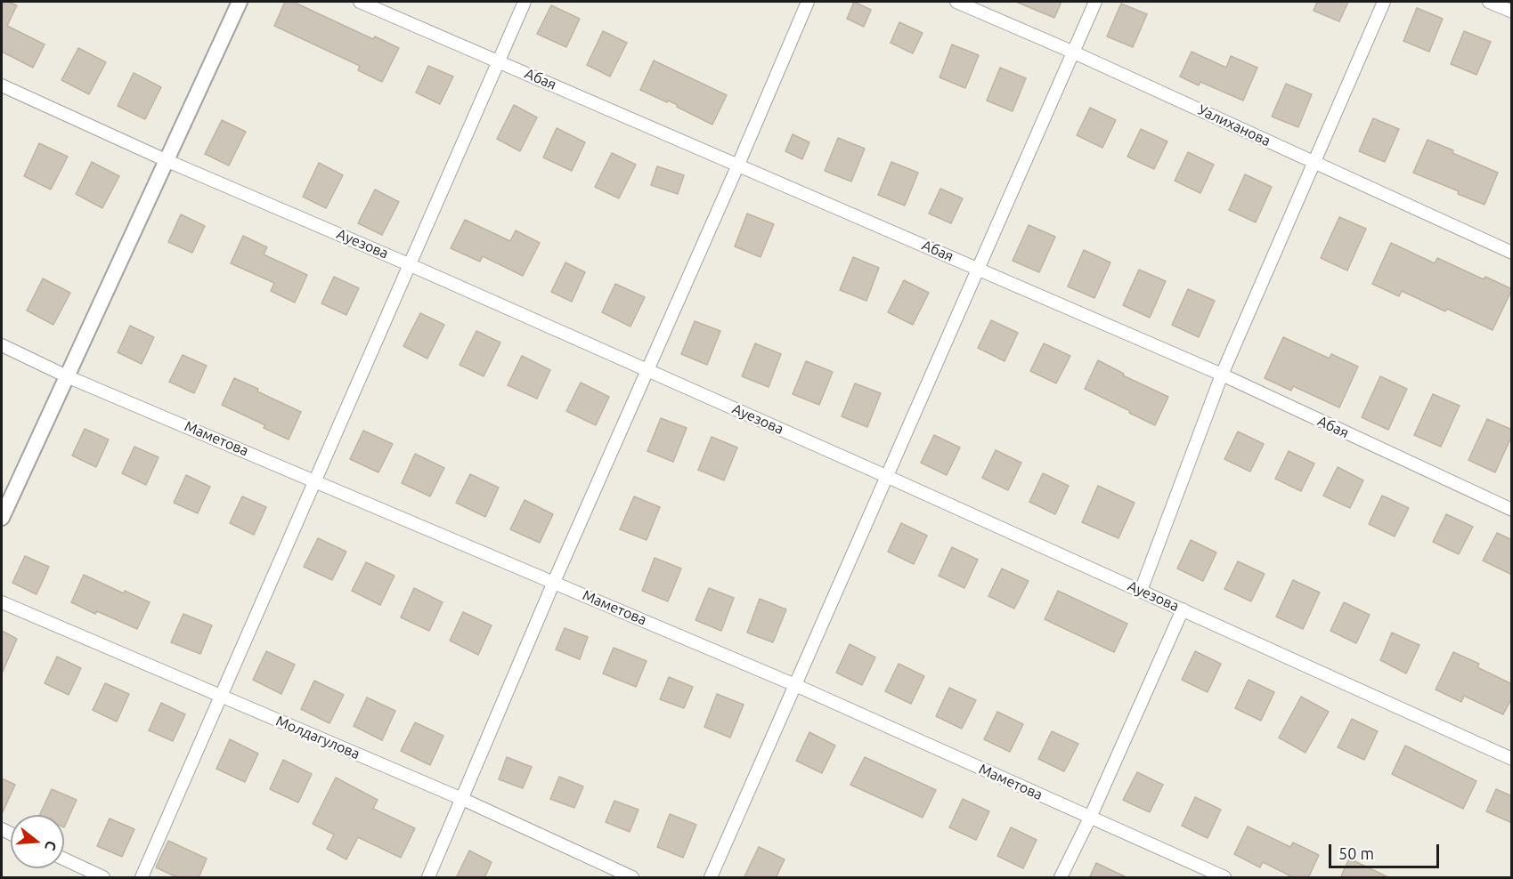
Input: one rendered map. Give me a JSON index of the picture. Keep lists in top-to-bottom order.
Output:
{
  "streets": {
    "street": [
      "Абая",
      "Уалиханова",
      "Ауезова",
      "Маметова",
      "Молдагулова"
    ]
  },
  "scale_bar": "50 m",
  "north": "right"
}
